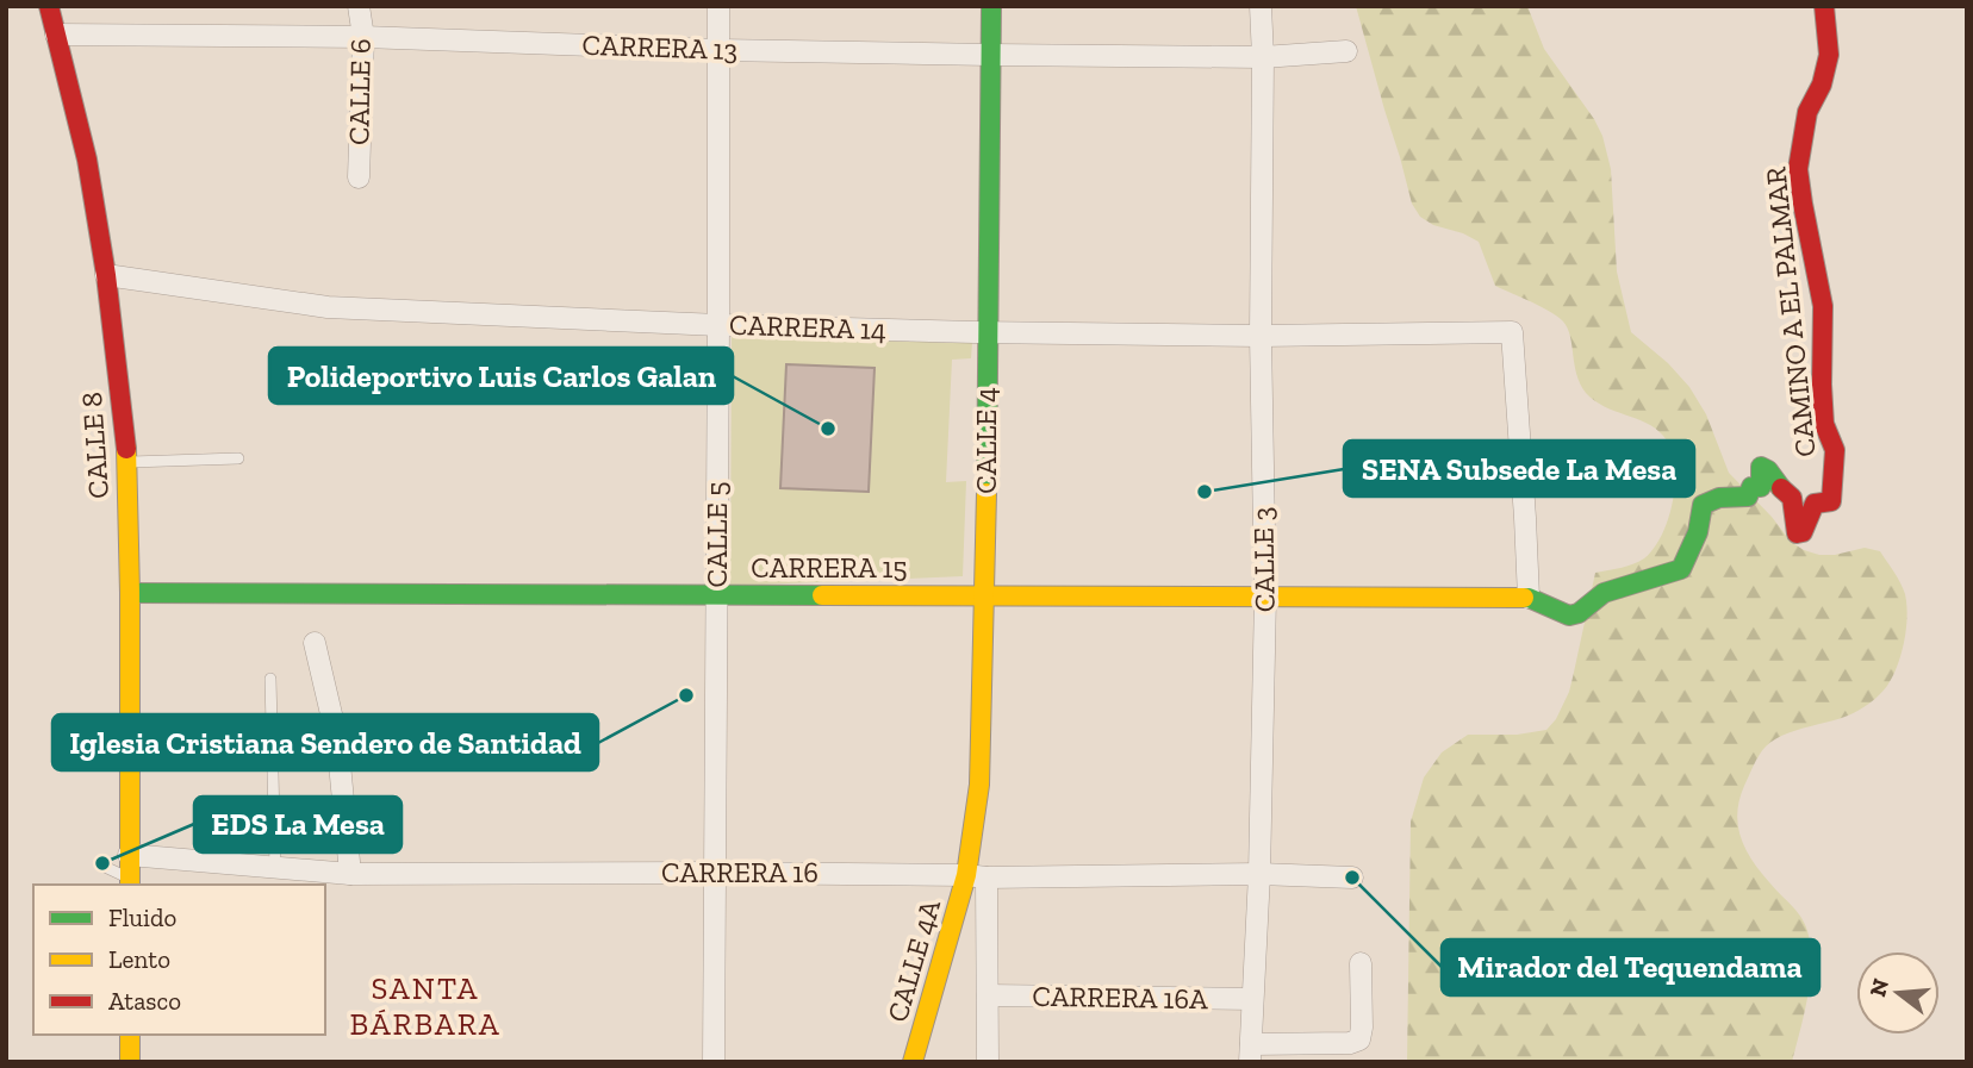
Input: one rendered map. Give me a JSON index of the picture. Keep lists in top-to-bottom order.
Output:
{
  "streets": {
    "street": [
      "CARRERA 13",
      "CALLE 6",
      "CAMINO A EL PALMAR",
      "CARRERA 14",
      "CALLE 4",
      "CALLE 8",
      "CALLE 5",
      "CALLE 3",
      "CARRERA 15",
      "CARRERA 16",
      "CALLE 4A",
      "CARRERA 16A"
    ]
  },
  "crossings": [
    ["CARRERA 13", "CALLE 6"],
    ["CARRERA 13", "CALLE 4"],
    ["CARRERA 13", "CALLE 8"],
    ["CARRERA 13", "CALLE 5"],
    ["CARRERA 13", "CALLE 3"],
    ["CAMINO A EL PALMAR", "CARRERA 14"],
    ["CAMINO A EL PALMAR", "CARRERA 15"],
    ["CARRERA 14", "CALLE 4"],
    ["CARRERA 14", "CALLE 8"],
    ["CARRERA 14", "CALLE 5"],
    ["CARRERA 14", "CALLE 3"],
    ["CARRERA 14", "CARRERA 15"],
    ["CALLE 4", "CARRERA 15"],
    ["CALLE 4", "CARRERA 16"],
    ["CALLE 4", "CALLE 4A"],
    ["CALLE 4", "CARRERA 16A"],
    ["CALLE 8", "CARRERA 15"],
    ["CALLE 8", "CARRERA 16"],
    ["CALLE 5", "CARRERA 15"],
    ["CALLE 5", "CARRERA 16"],
    ["CALLE 3", "CARRERA 15"],
    ["CALLE 3", "CARRERA 16"],
    ["CALLE 3", "CARRERA 16A"],
    ["CARRERA 16", "CALLE 4A"]
  ],
  "districts": ["SANTA BÁRBARA"],
  "places": [
    "Polideportivo Luis Carlos Galan",
    "SENA Subsede La Mesa",
    "Iglesia Cristiana Sendero de Santidad",
    "EDS La Mesa",
    "Mirador del Tequendama"
  ],
  "legend": ["Fluido", "Lento", "Atasco"],
  "north": "left"
}
